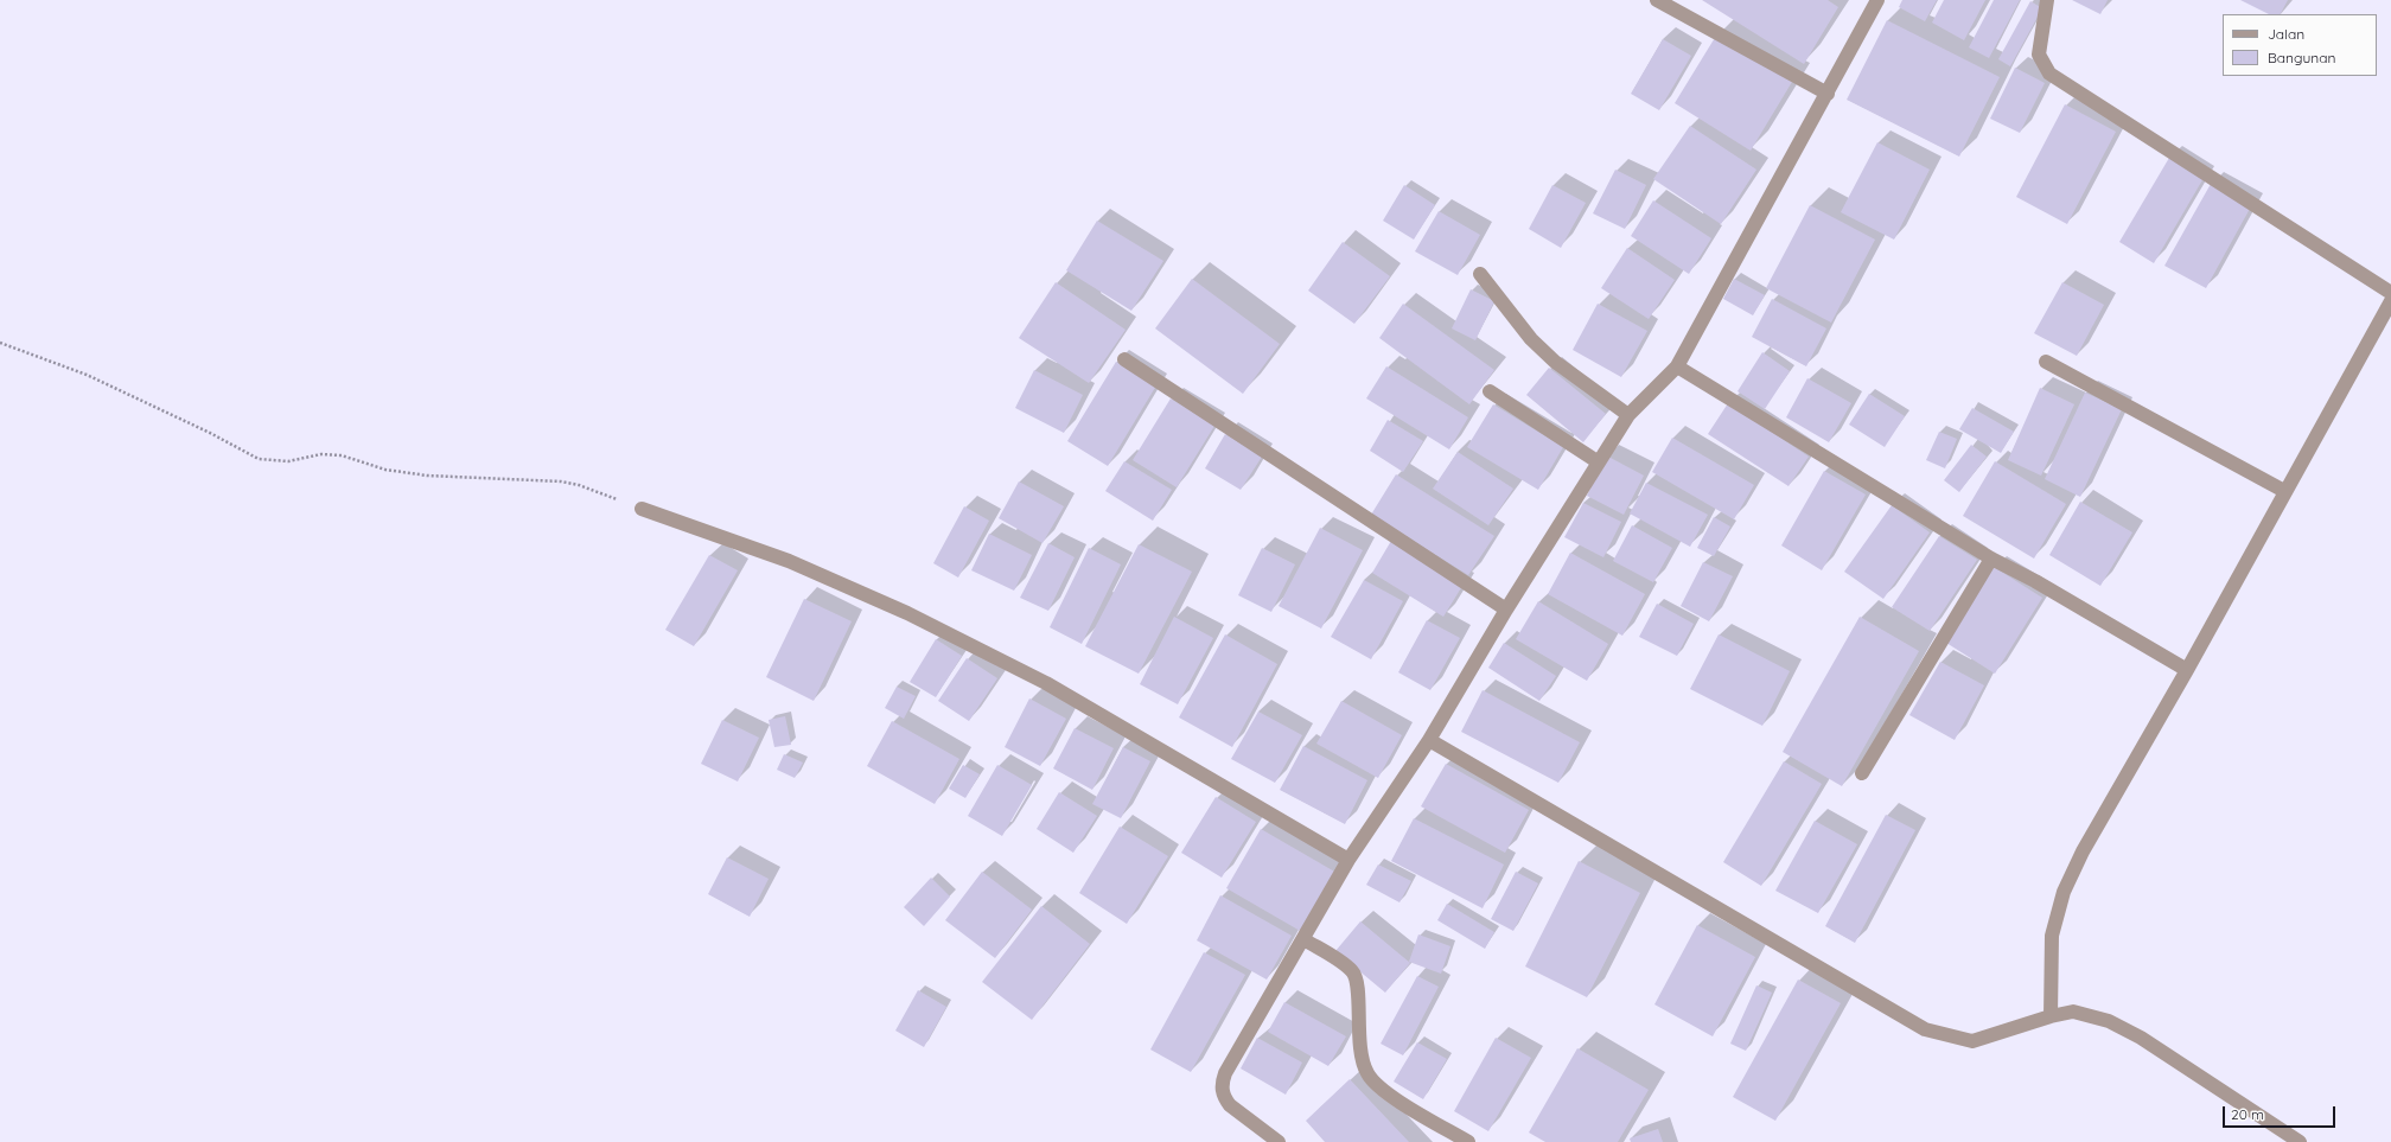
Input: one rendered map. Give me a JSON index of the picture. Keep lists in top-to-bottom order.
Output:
{
  "legend": ["Jalan", "Bangunan"],
  "scale_bar": "20 m"
}
